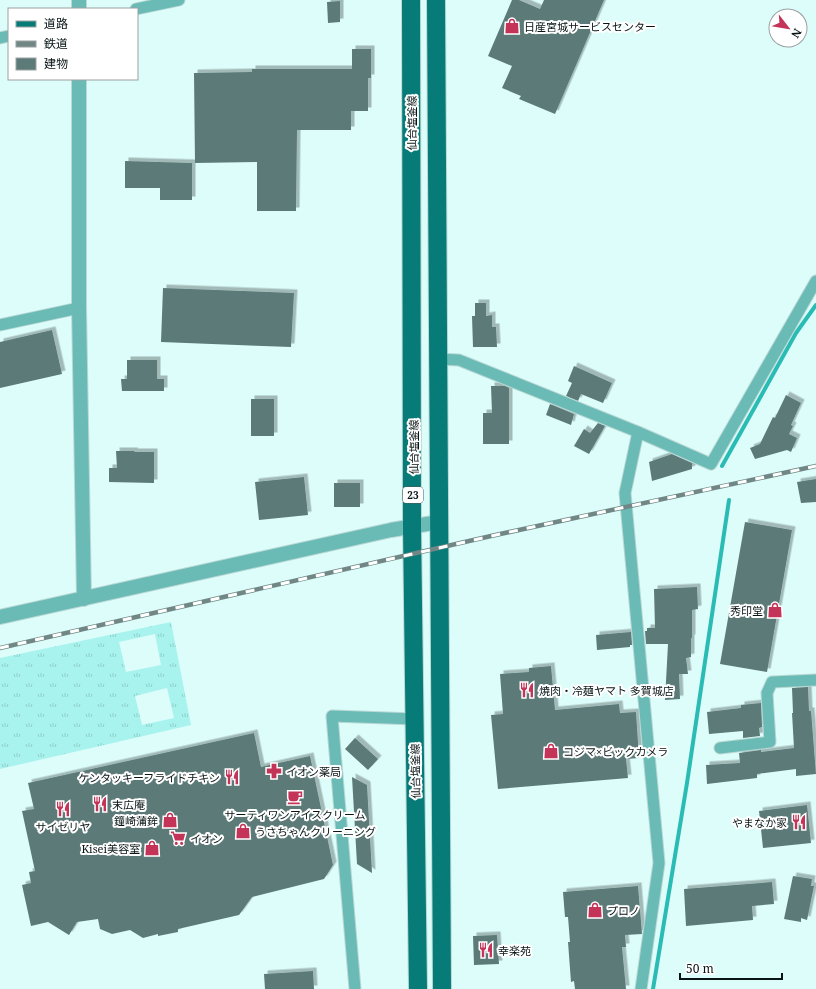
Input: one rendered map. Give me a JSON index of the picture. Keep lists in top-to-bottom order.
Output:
{
  "streets": {
    "main road": ["仙台塩釜線", "23"]
  },
  "places": {
    "shop": [
      "日産宮城サービスセンター",
      "秀印堂",
      "コジマ×ビックカメラ",
      "鐘崎蒲鉾",
      "うさちゃんクリーニング",
      "Kisei美容室",
      "プロノ"
    ],
    "restaurant": [
      "焼肉・冷麺ヤマト 多賀城店",
      "ケンタッキーフライドチキン",
      "末広庵",
      "サイゼリヤ",
      "やまなか家",
      "幸楽苑"
    ],
    "pharmacy": ["イオン薬局"],
    "cafe": ["サーティワンアイスクリーム"],
    "supermarket": ["イオン"]
  },
  "legend": ["道路", "鉄道", "建物"],
  "scale_bar": "50 m",
  "north": "bottom right"
}
